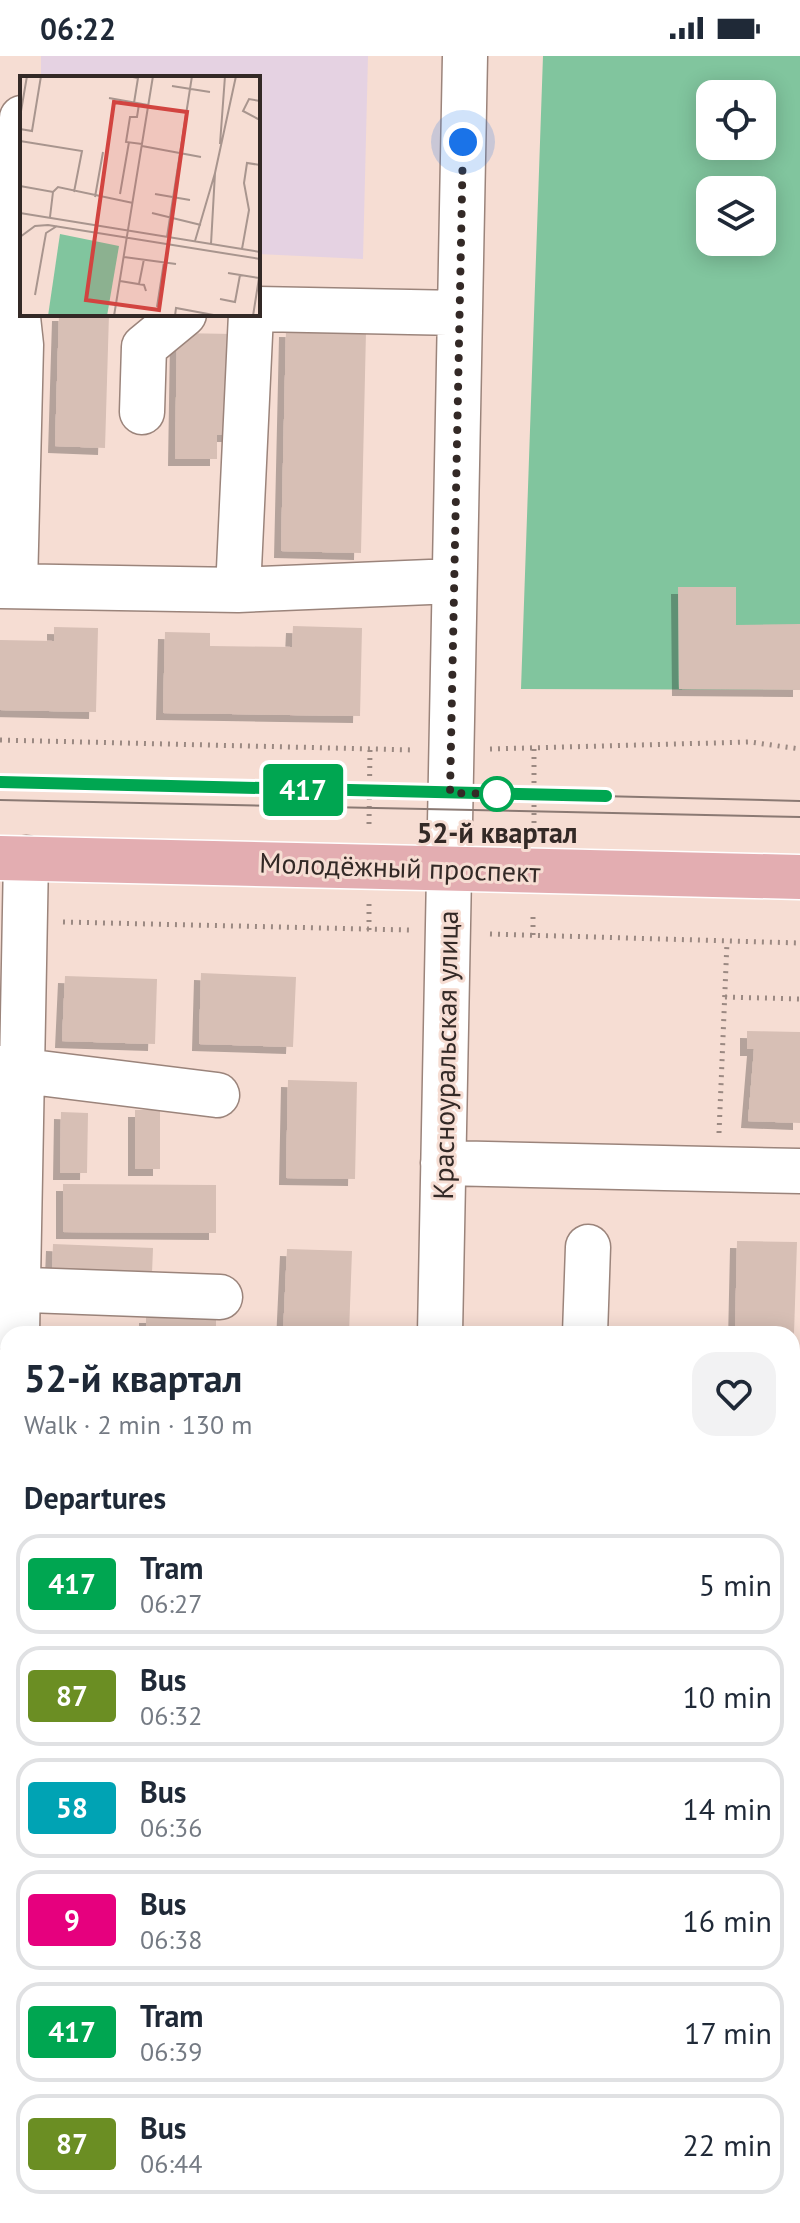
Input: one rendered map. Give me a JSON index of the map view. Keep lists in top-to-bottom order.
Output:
{
  "streets": {
    "main road": ["Молодёжный проспект"],
    "street": ["Красноуральская улица"]
  },
  "crossings": [
    ["Молодёжный проспект", "Красноуральская улица"]
  ],
  "places": ["52-й квартал"],
  "lines": ["tram line 417"],
  "page": {
    "status": "06:22",
    "on_map": "417",
    "heading": [
      ["52-й квартал", "Walk · 2 min · 130 m"],
      "Departures"
    ],
    "list": [
      {
        "mark": "417",
        "name": "Tram",
        "note": "06:27",
        "value": "5 min"
      },
      {
        "mark": "87",
        "name": "Bus",
        "note": "06:32",
        "value": "10 min"
      },
      {
        "mark": "58",
        "name": "Bus",
        "note": "06:36",
        "value": "14 min"
      },
      {
        "mark": "9",
        "name": "Bus",
        "note": "06:38",
        "value": "16 min"
      },
      {
        "mark": "417",
        "name": "Tram",
        "note": "06:39",
        "value": "17 min"
      },
      {
        "mark": "87",
        "name": "Bus",
        "note": "06:44",
        "value": "22 min"
      }
    ]
  }
}
